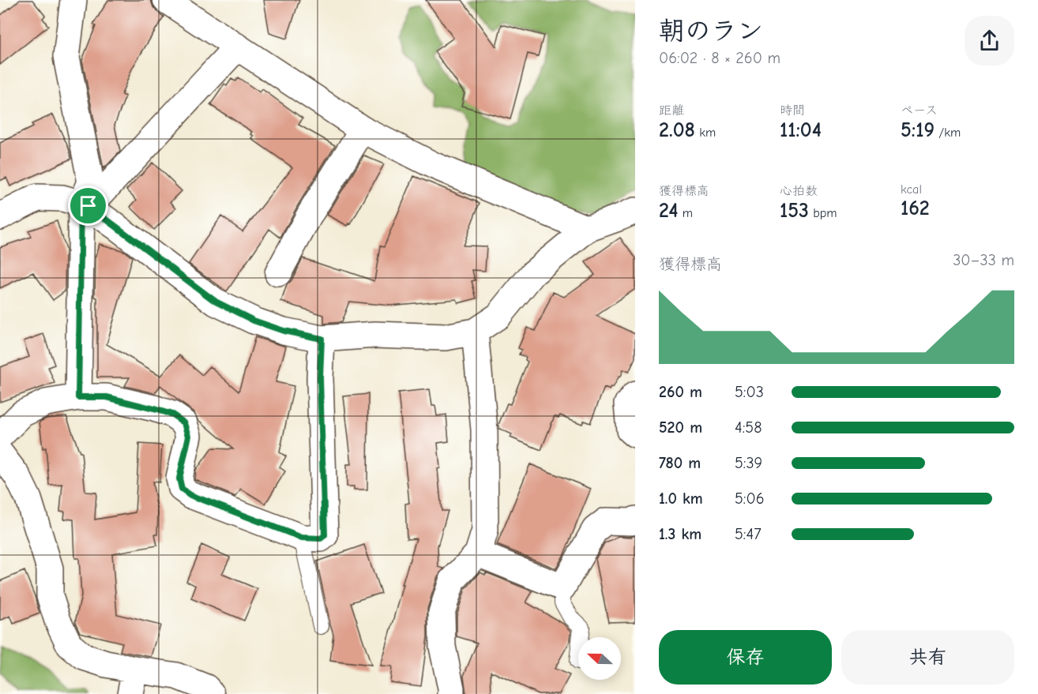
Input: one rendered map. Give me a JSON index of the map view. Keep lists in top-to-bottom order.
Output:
{
  "north": "left",
  "page": {
    "heading": ["朝のラン", "06:02 · 8 × 260 m"],
    "stats": [
      ["距離", "2.08 km"],
      ["時間", "11:04"],
      ["ペース", "5:19 /km"],
      ["獲得標高", "24 m"],
      ["心拍数", "153 bpm"],
      ["kcal", "162"]
    ],
    "chart": ["獲得標高", "30–33 m"],
    "list": [
      {
        "name": "260 m",
        "note": "5:03"
      },
      {
        "name": "520 m",
        "note": "4:58"
      },
      {
        "name": "780 m",
        "note": "5:39"
      },
      {
        "name": "1.0 km",
        "note": "5:06"
      },
      {
        "name": "1.3 km",
        "note": "5:47"
      }
    ],
    "buttons": ["保存", "共有"]
  }
}
